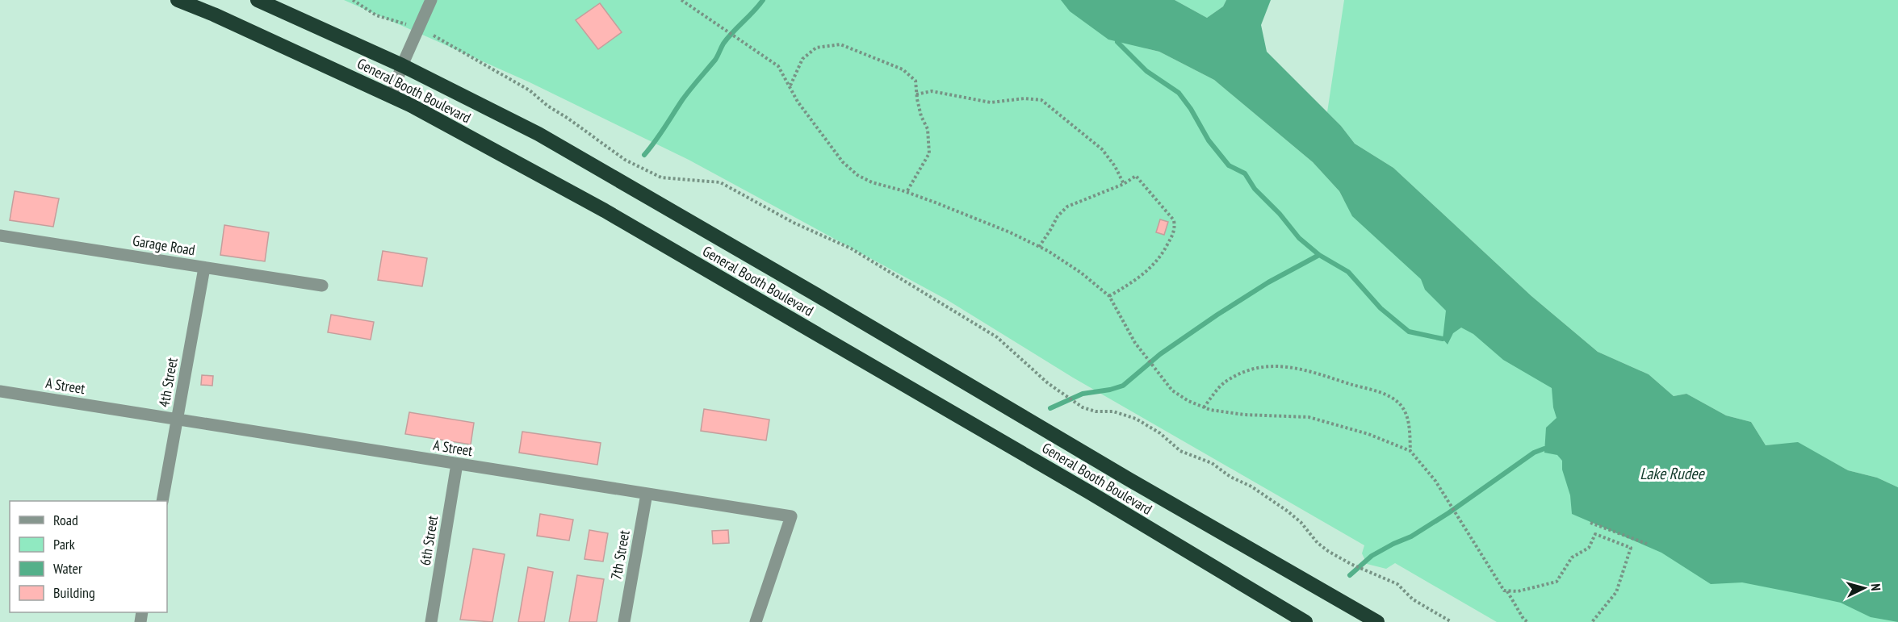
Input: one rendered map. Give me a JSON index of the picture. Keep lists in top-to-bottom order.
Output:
{
  "streets": {
    "highway": ["General Booth Boulevard"],
    "street": [
      "Garage Road",
      "4th Street",
      "A Street",
      "6th Street",
      "7th Street"
    ]
  },
  "crossings": [
    ["Garage Road", "4th Street"],
    ["4th Street", "A Street"],
    ["A Street", "6th Street"],
    ["A Street", "7th Street"]
  ],
  "water": ["Lake Rudee"],
  "legend": [
    "Road",
    "Park",
    "Water",
    "Building"
  ],
  "north": "right"
}
